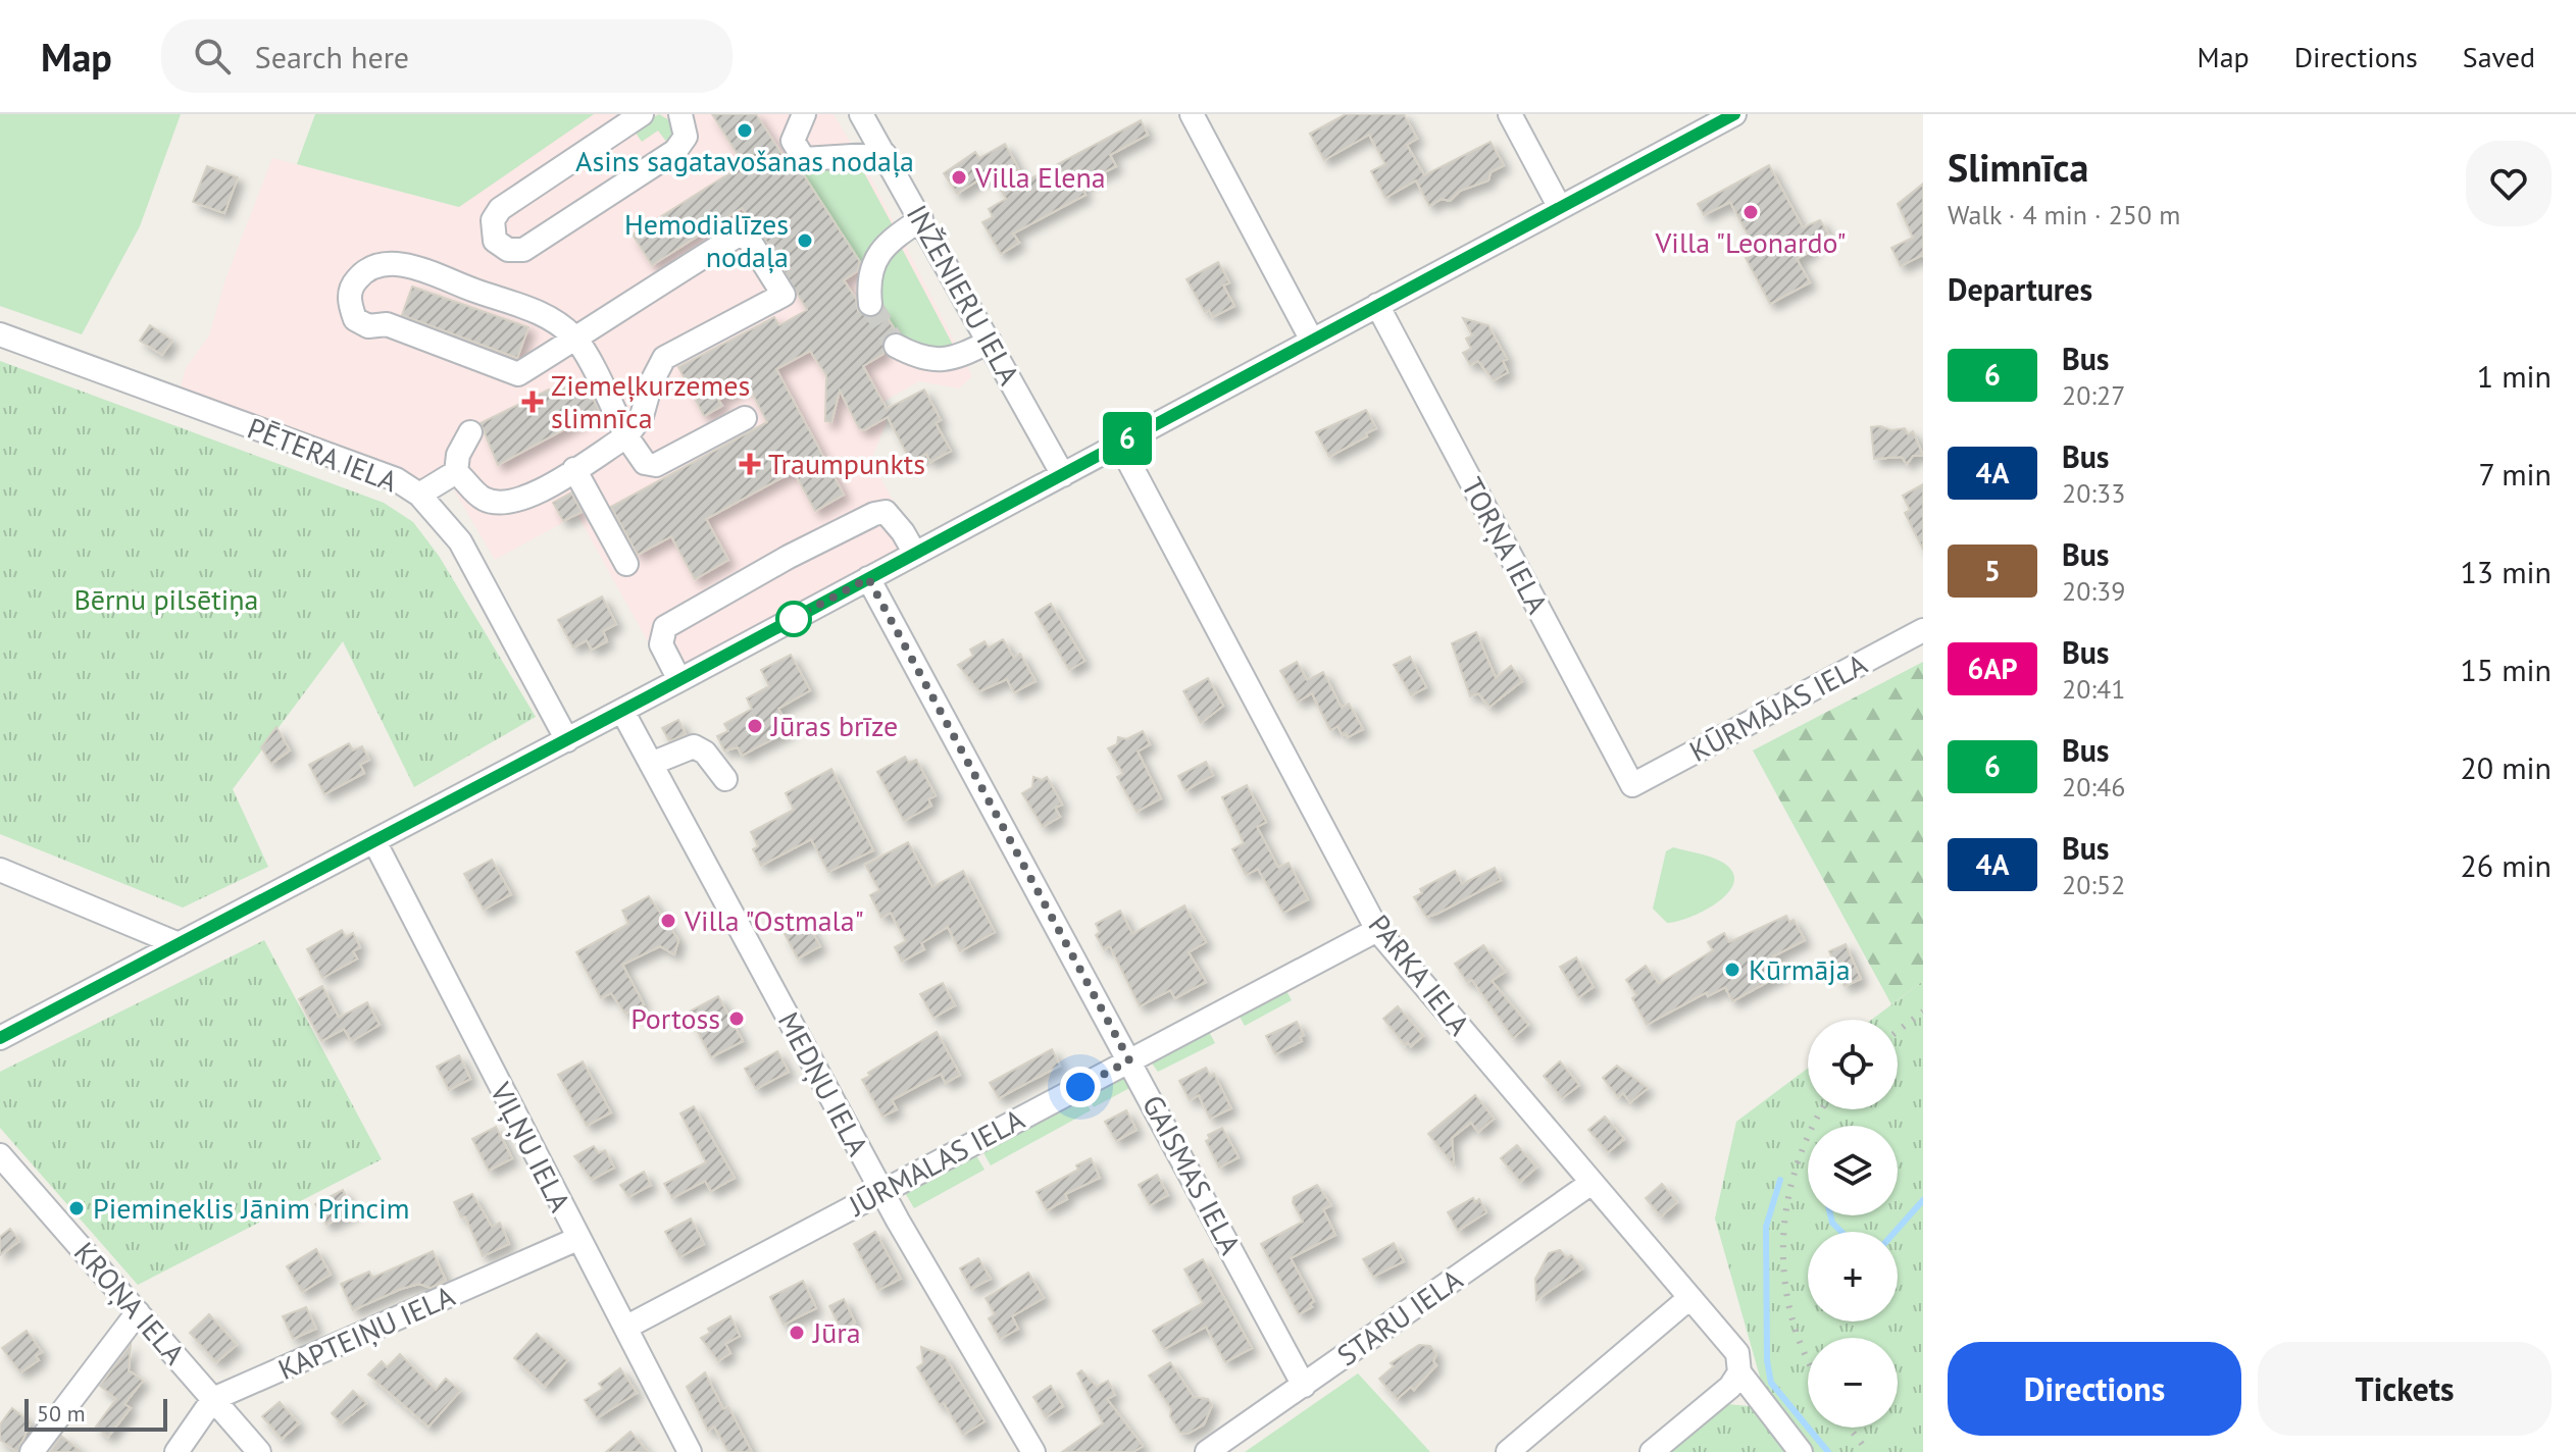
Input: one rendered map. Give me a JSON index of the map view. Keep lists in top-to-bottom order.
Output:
{
  "streets": {
    "street": [
      "INŽENIERU IELA",
      "PĒTERA IELA",
      "TORŅA IELA",
      "KŪRMĀJAS IELA",
      "PARKA IELA",
      "MEDŅU IELA",
      "VIĻŅU IELA",
      "JŪRMALAS IELA",
      "GAISMAS IELA",
      "KROŅA IELA",
      "STARU IELA",
      "KAPTEIŅU IELA"
    ]
  },
  "crossings": [
    ["TORŅA IELA", "KŪRMĀJAS IELA"],
    ["PARKA IELA", "JŪRMALAS IELA"],
    ["PARKA IELA", "STARU IELA"],
    ["MEDŅU IELA", "JŪRMALAS IELA"],
    ["VIĻŅU IELA", "JŪRMALAS IELA"],
    ["VIĻŅU IELA", "KAPTEIŅU IELA"],
    ["JŪRMALAS IELA", "GAISMAS IELA"],
    ["GAISMAS IELA", "STARU IELA"],
    ["KROŅA IELA", "KAPTEIŅU IELA"]
  ],
  "parks": ["Bērnu pilsētiņa"],
  "places": {
    "other": [
      "Asins sagatavošanas nodaļa",
      "Villa Elena",
      "Villa \"Leonardo\"",
      "Hemodialīzes nodaļa",
      "Jūras brīze",
      "Villa \"Ostmala\"",
      "Kūrmāja",
      "Portoss",
      "Piemineklis Jānim Princim",
      "Jūra"
    ],
    "health": ["Ziemeļkurzemes slimnīca", "Traumpunkts"]
  },
  "lines": ["bus line 6"],
  "scale_bar": "50 m",
  "page": {
    "header": "Map",
    "search": "Search here",
    "nav": ["Map", "Directions", "Saved"],
    "on_map": "6",
    "heading": [
      ["Slimnīca", "Walk · 4 min · 250 m"],
      "Departures"
    ],
    "list": [
      {
        "mark": "6",
        "name": "Bus",
        "note": "20:27",
        "value": "1 min"
      },
      {
        "mark": "4A",
        "name": "Bus",
        "note": "20:33",
        "value": "7 min"
      },
      {
        "mark": "5",
        "name": "Bus",
        "note": "20:39",
        "value": "13 min"
      },
      {
        "mark": "6AP",
        "name": "Bus",
        "note": "20:41",
        "value": "15 min"
      },
      {
        "mark": "6",
        "name": "Bus",
        "note": "20:46",
        "value": "20 min"
      },
      {
        "mark": "4A",
        "name": "Bus",
        "note": "20:52",
        "value": "26 min"
      }
    ],
    "map_buttons": ["+", "−"],
    "buttons": ["Directions", "Tickets"],
    "scale": "50 m"
  }
}
